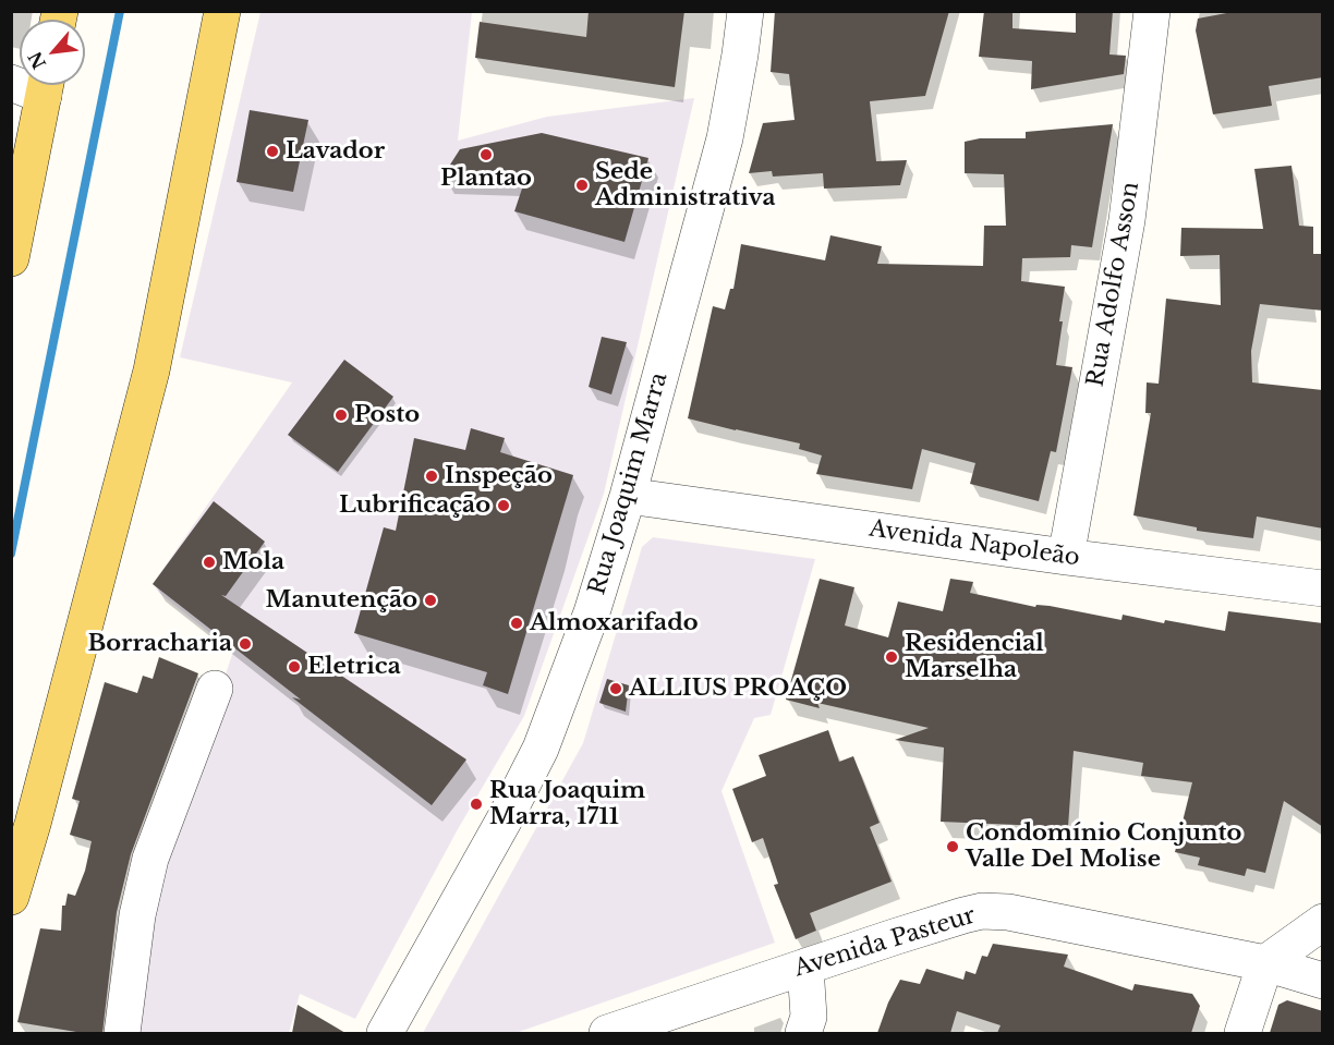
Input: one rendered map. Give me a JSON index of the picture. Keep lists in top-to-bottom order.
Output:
{
  "streets": {
    "street": [
      "Rua Adolfo Asson",
      "Rua Joaquim Marra",
      "Avenida Napoleão",
      "Avenida Pasteur"
    ]
  },
  "crossings": [
    ["Rua Adolfo Asson", "Avenida Napoleão"],
    ["Rua Joaquim Marra", "Avenida Napoleão"]
  ],
  "places": [
    "Lavador",
    "Plantao",
    "Sede Administrativa",
    "Posto",
    "Inspeção",
    "Lubrificação",
    "Mola",
    "Manutenção",
    "Almoxarifado",
    "Borracharia",
    "Residencial Marselha",
    "Eletrica",
    "ALLIUS PROAÇO",
    "Rua Joaquim Marra, 1711",
    "Condomínio Conjunto Valle Del Molise"
  ],
  "north": "bottom left"
}
